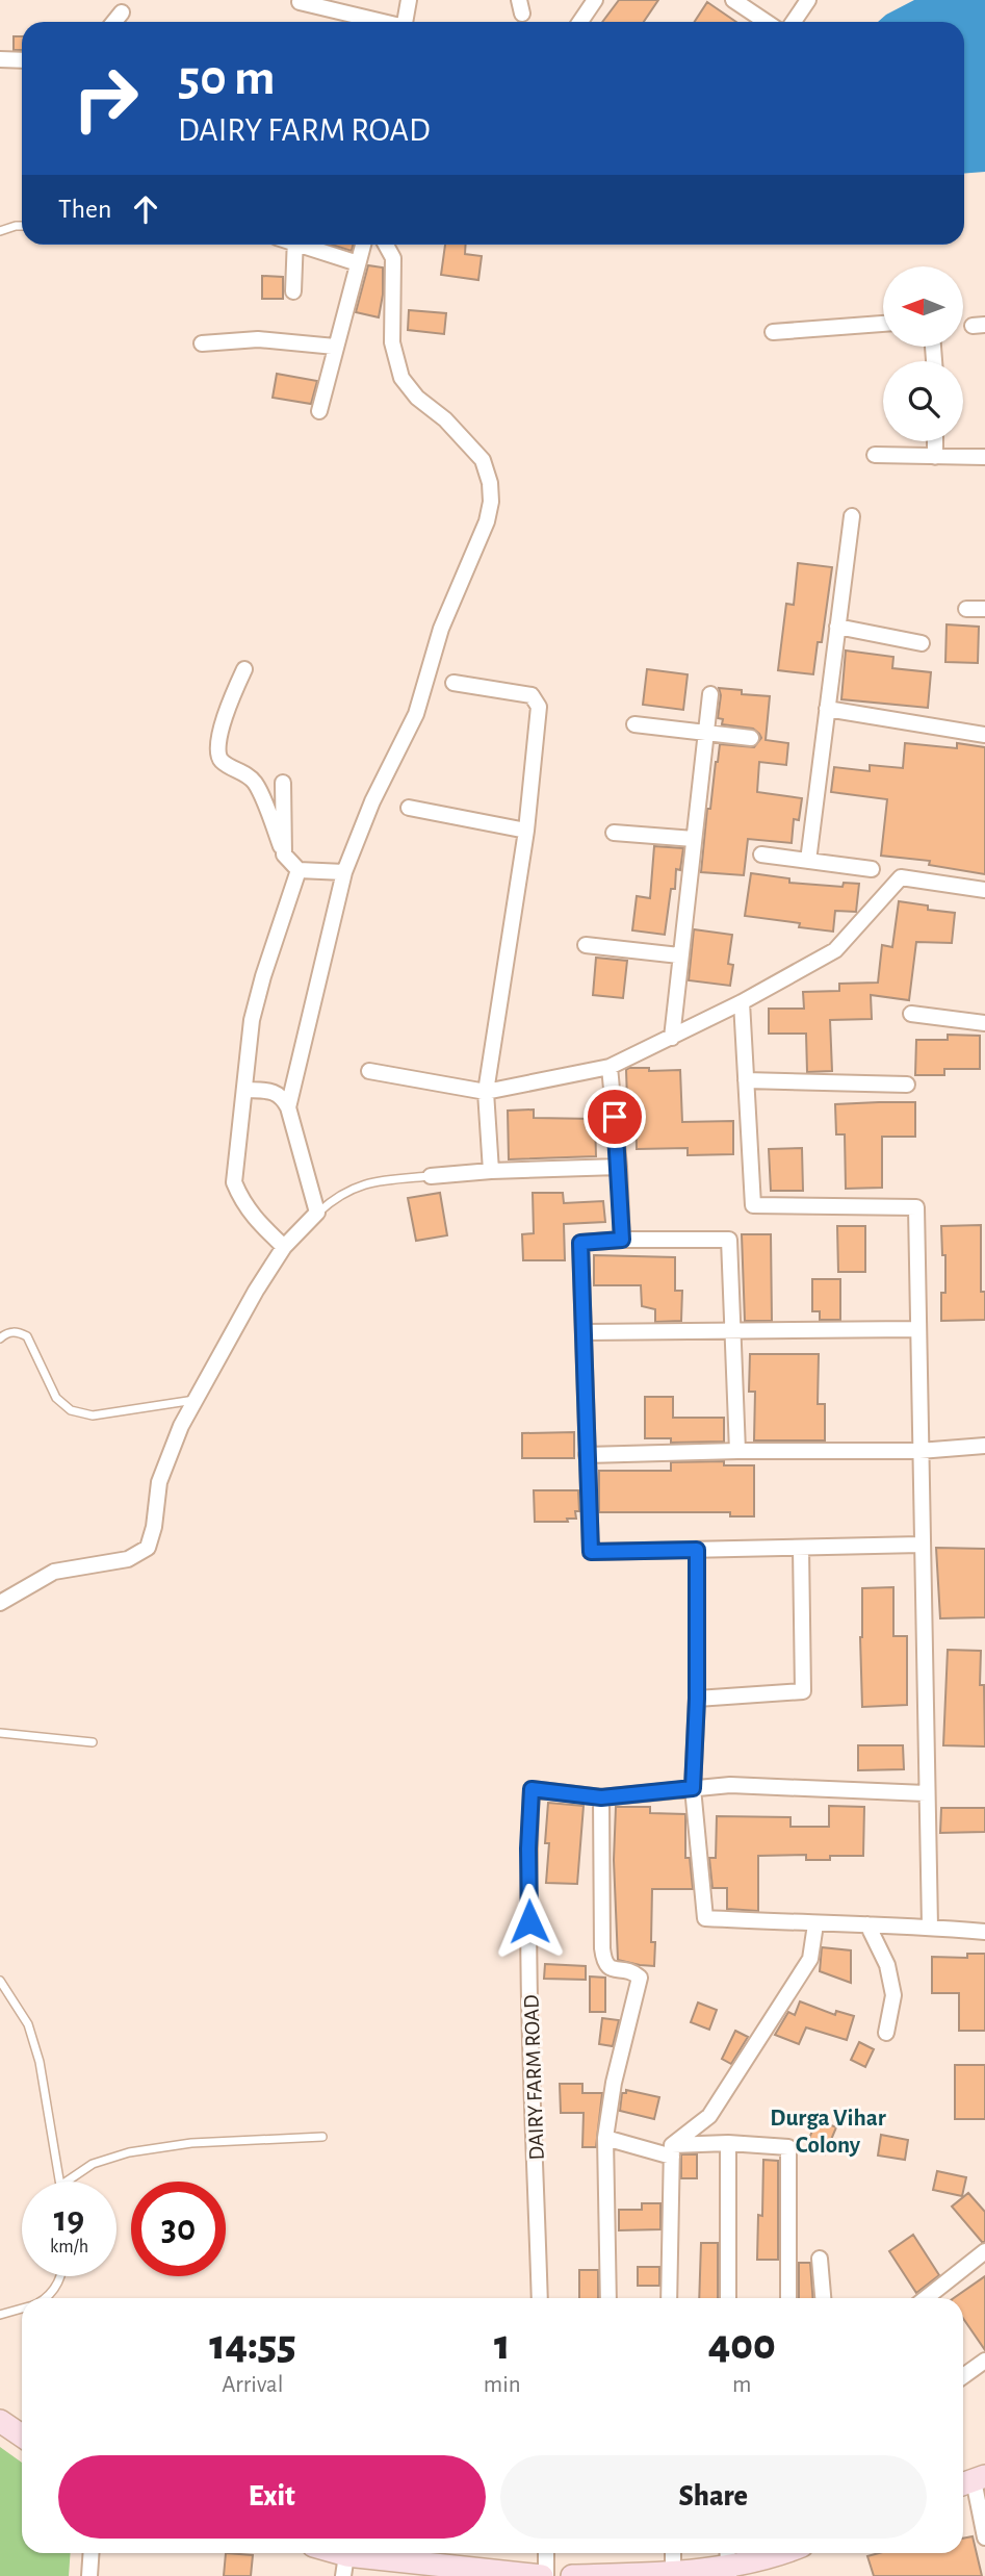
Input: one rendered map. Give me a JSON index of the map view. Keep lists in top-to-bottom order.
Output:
{
  "streets": {
    "street": ["DAIRY FARM ROAD"]
  },
  "districts": ["Durga Vihar Colony"],
  "north": "left",
  "page": {
    "turn": ["50 m", "DAIRY FARM ROAD"],
    "then": "Then",
    "speed": "19 km/h",
    "limit": "30",
    "eta": [
      "14:55",
      "Arrival",
      "1",
      "min",
      "400",
      "m"
    ],
    "buttons": ["Exit", "Share"]
  }
}
